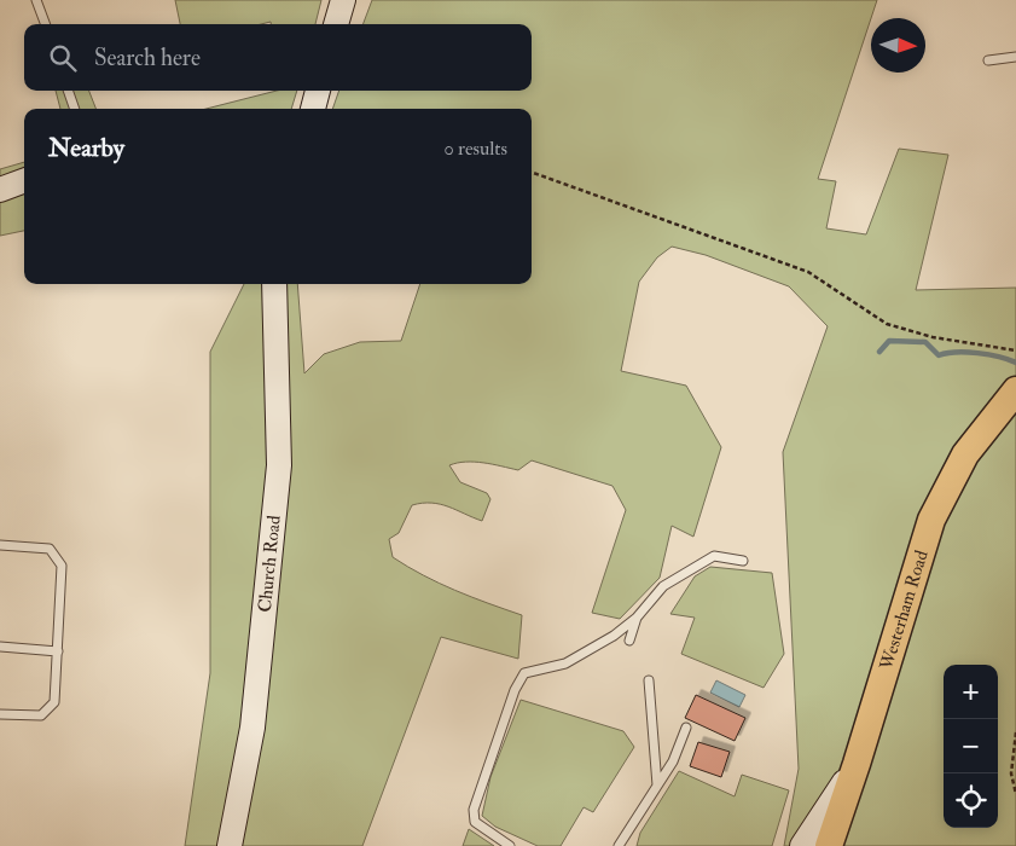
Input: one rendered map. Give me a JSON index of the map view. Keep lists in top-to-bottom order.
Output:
{
  "streets": {
    "main road": ["Westerham Road"],
    "street": ["Church Road"]
  },
  "north": "right",
  "page": {
    "search": "Search here",
    "heading": ["Nearby", "0 results"],
    "map_buttons": ["+", "−"]
  }
}
